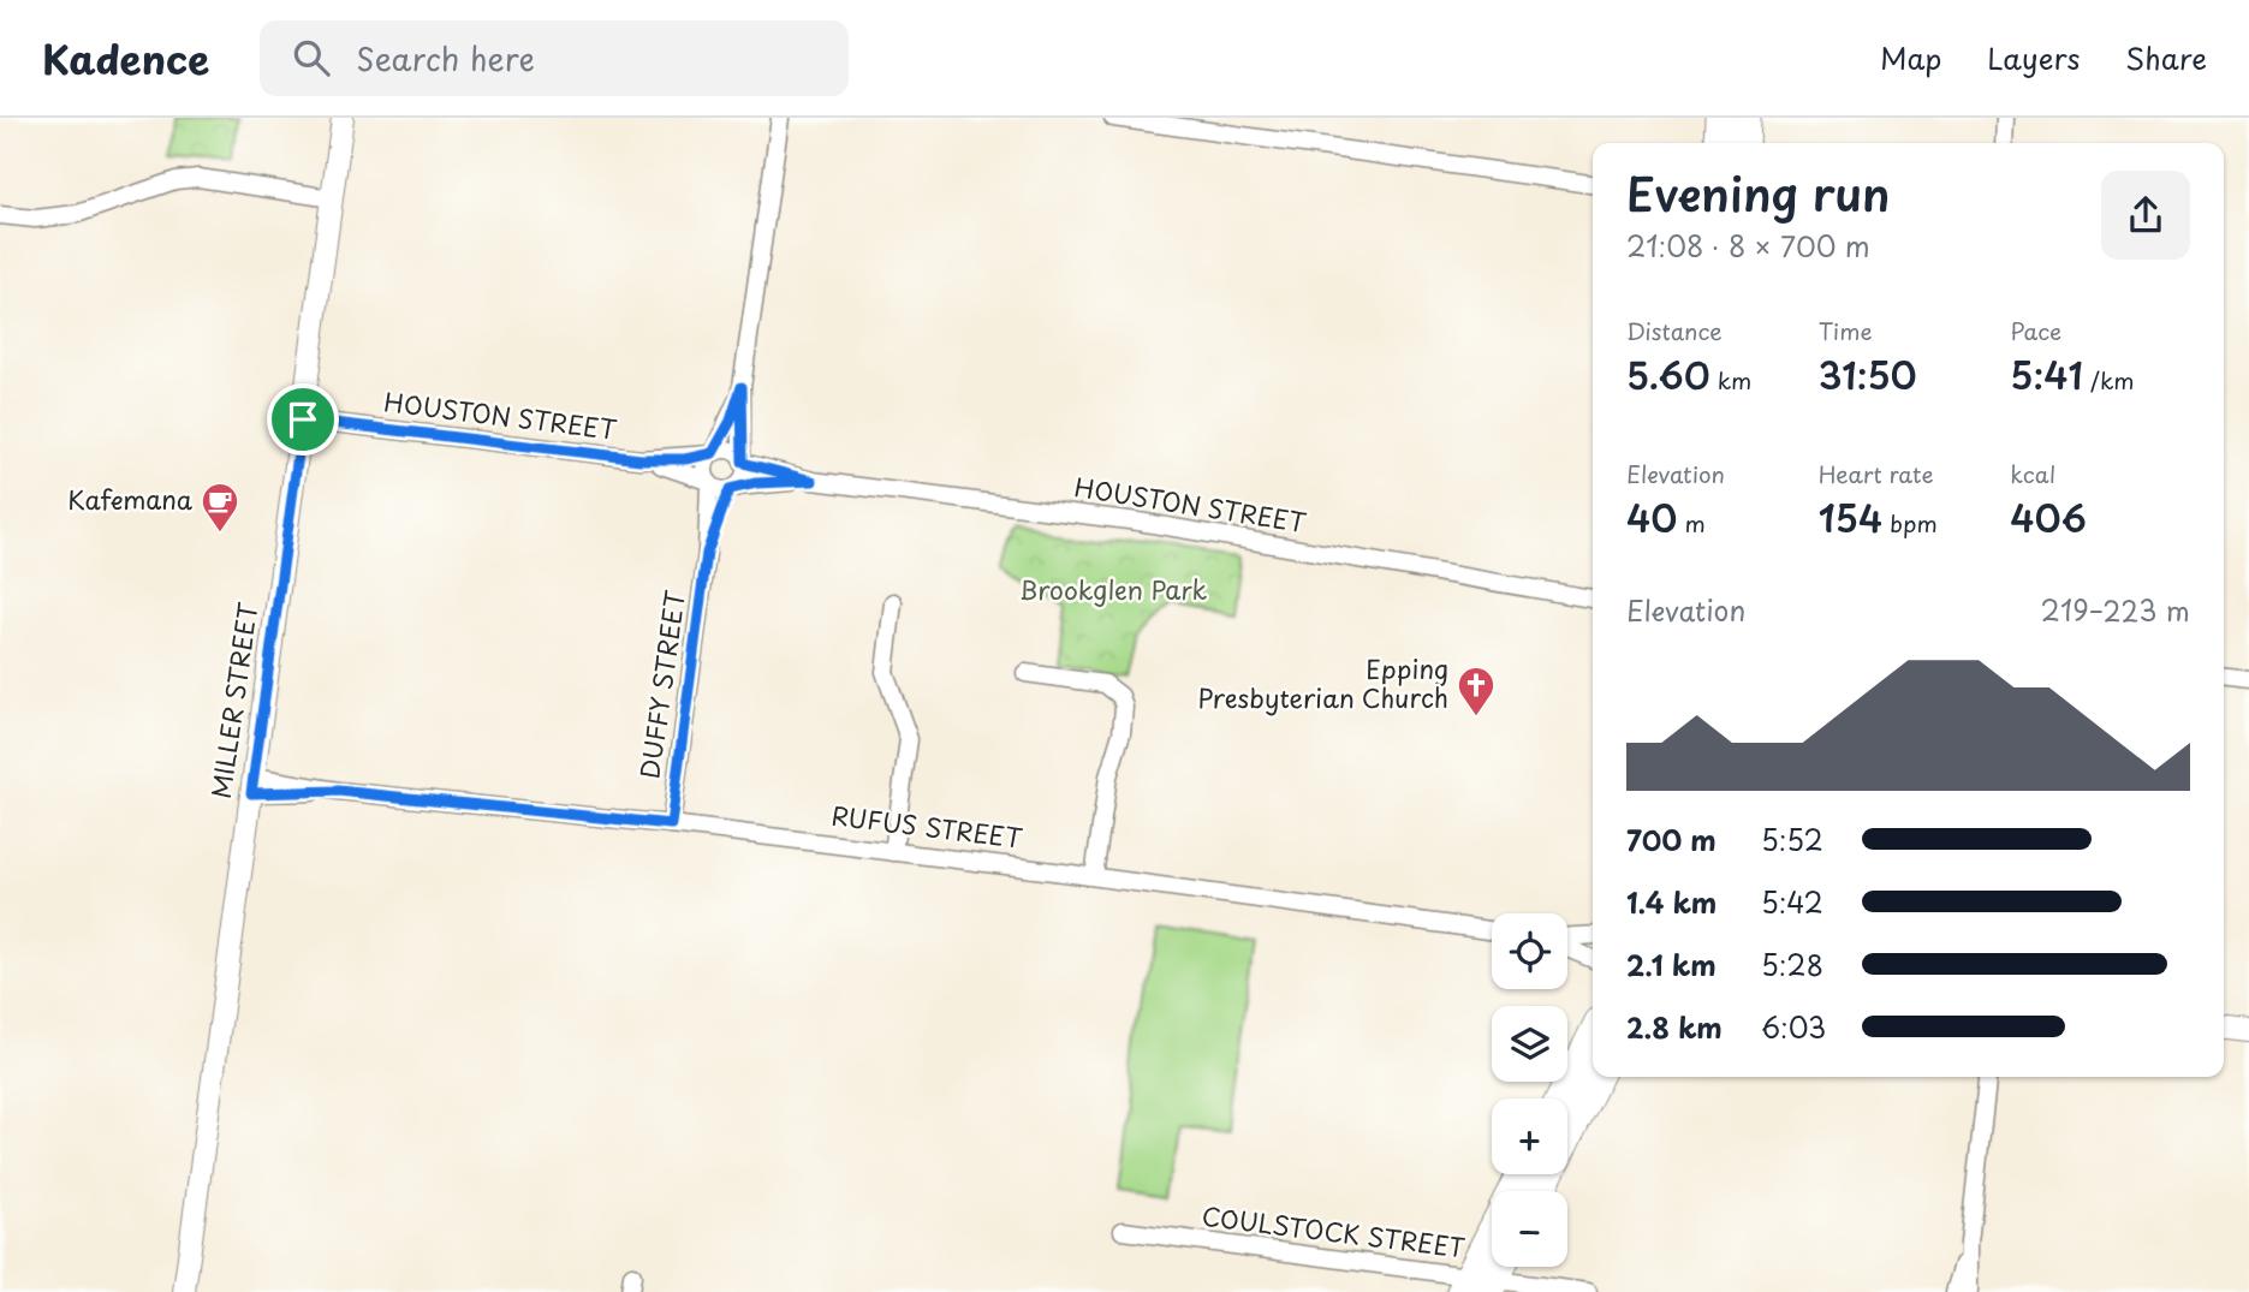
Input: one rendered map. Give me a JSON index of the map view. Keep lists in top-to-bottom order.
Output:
{
  "streets": {
    "street": [
      "HOUSTON STREET",
      "DUFFY STREET",
      "MILLER STREET",
      "RUFUS STREET",
      "COULSTOCK STREET"
    ]
  },
  "crossings": [
    ["HOUSTON STREET", "DUFFY STREET"],
    ["HOUSTON STREET", "MILLER STREET"],
    ["DUFFY STREET", "RUFUS STREET"],
    ["MILLER STREET", "RUFUS STREET"]
  ],
  "parks": ["Brookglen Park"],
  "places": {
    "cafe": ["Kafemana"],
    "church": ["Epping Presbyterian Church"]
  },
  "page": {
    "header": "Kadence",
    "search": "Search here",
    "nav": ["Map", "Layers", "Share"],
    "heading": ["Evening run", "21:08 · 8 × 700 m"],
    "stats": [
      ["Distance", "5.60 km"],
      ["Time", "31:50"],
      ["Pace", "5:41 /km"],
      ["Elevation", "40 m"],
      ["Heart rate", "154 bpm"],
      ["kcal", "406"]
    ],
    "chart": ["Elevation", "219–223 m"],
    "list": [
      {
        "name": "700 m",
        "note": "5:52"
      },
      {
        "name": "1.4 km",
        "note": "5:42"
      },
      {
        "name": "2.1 km",
        "note": "5:28"
      },
      {
        "name": "2.8 km",
        "note": "6:03"
      }
    ],
    "map_buttons": ["+", "−"]
  }
}
